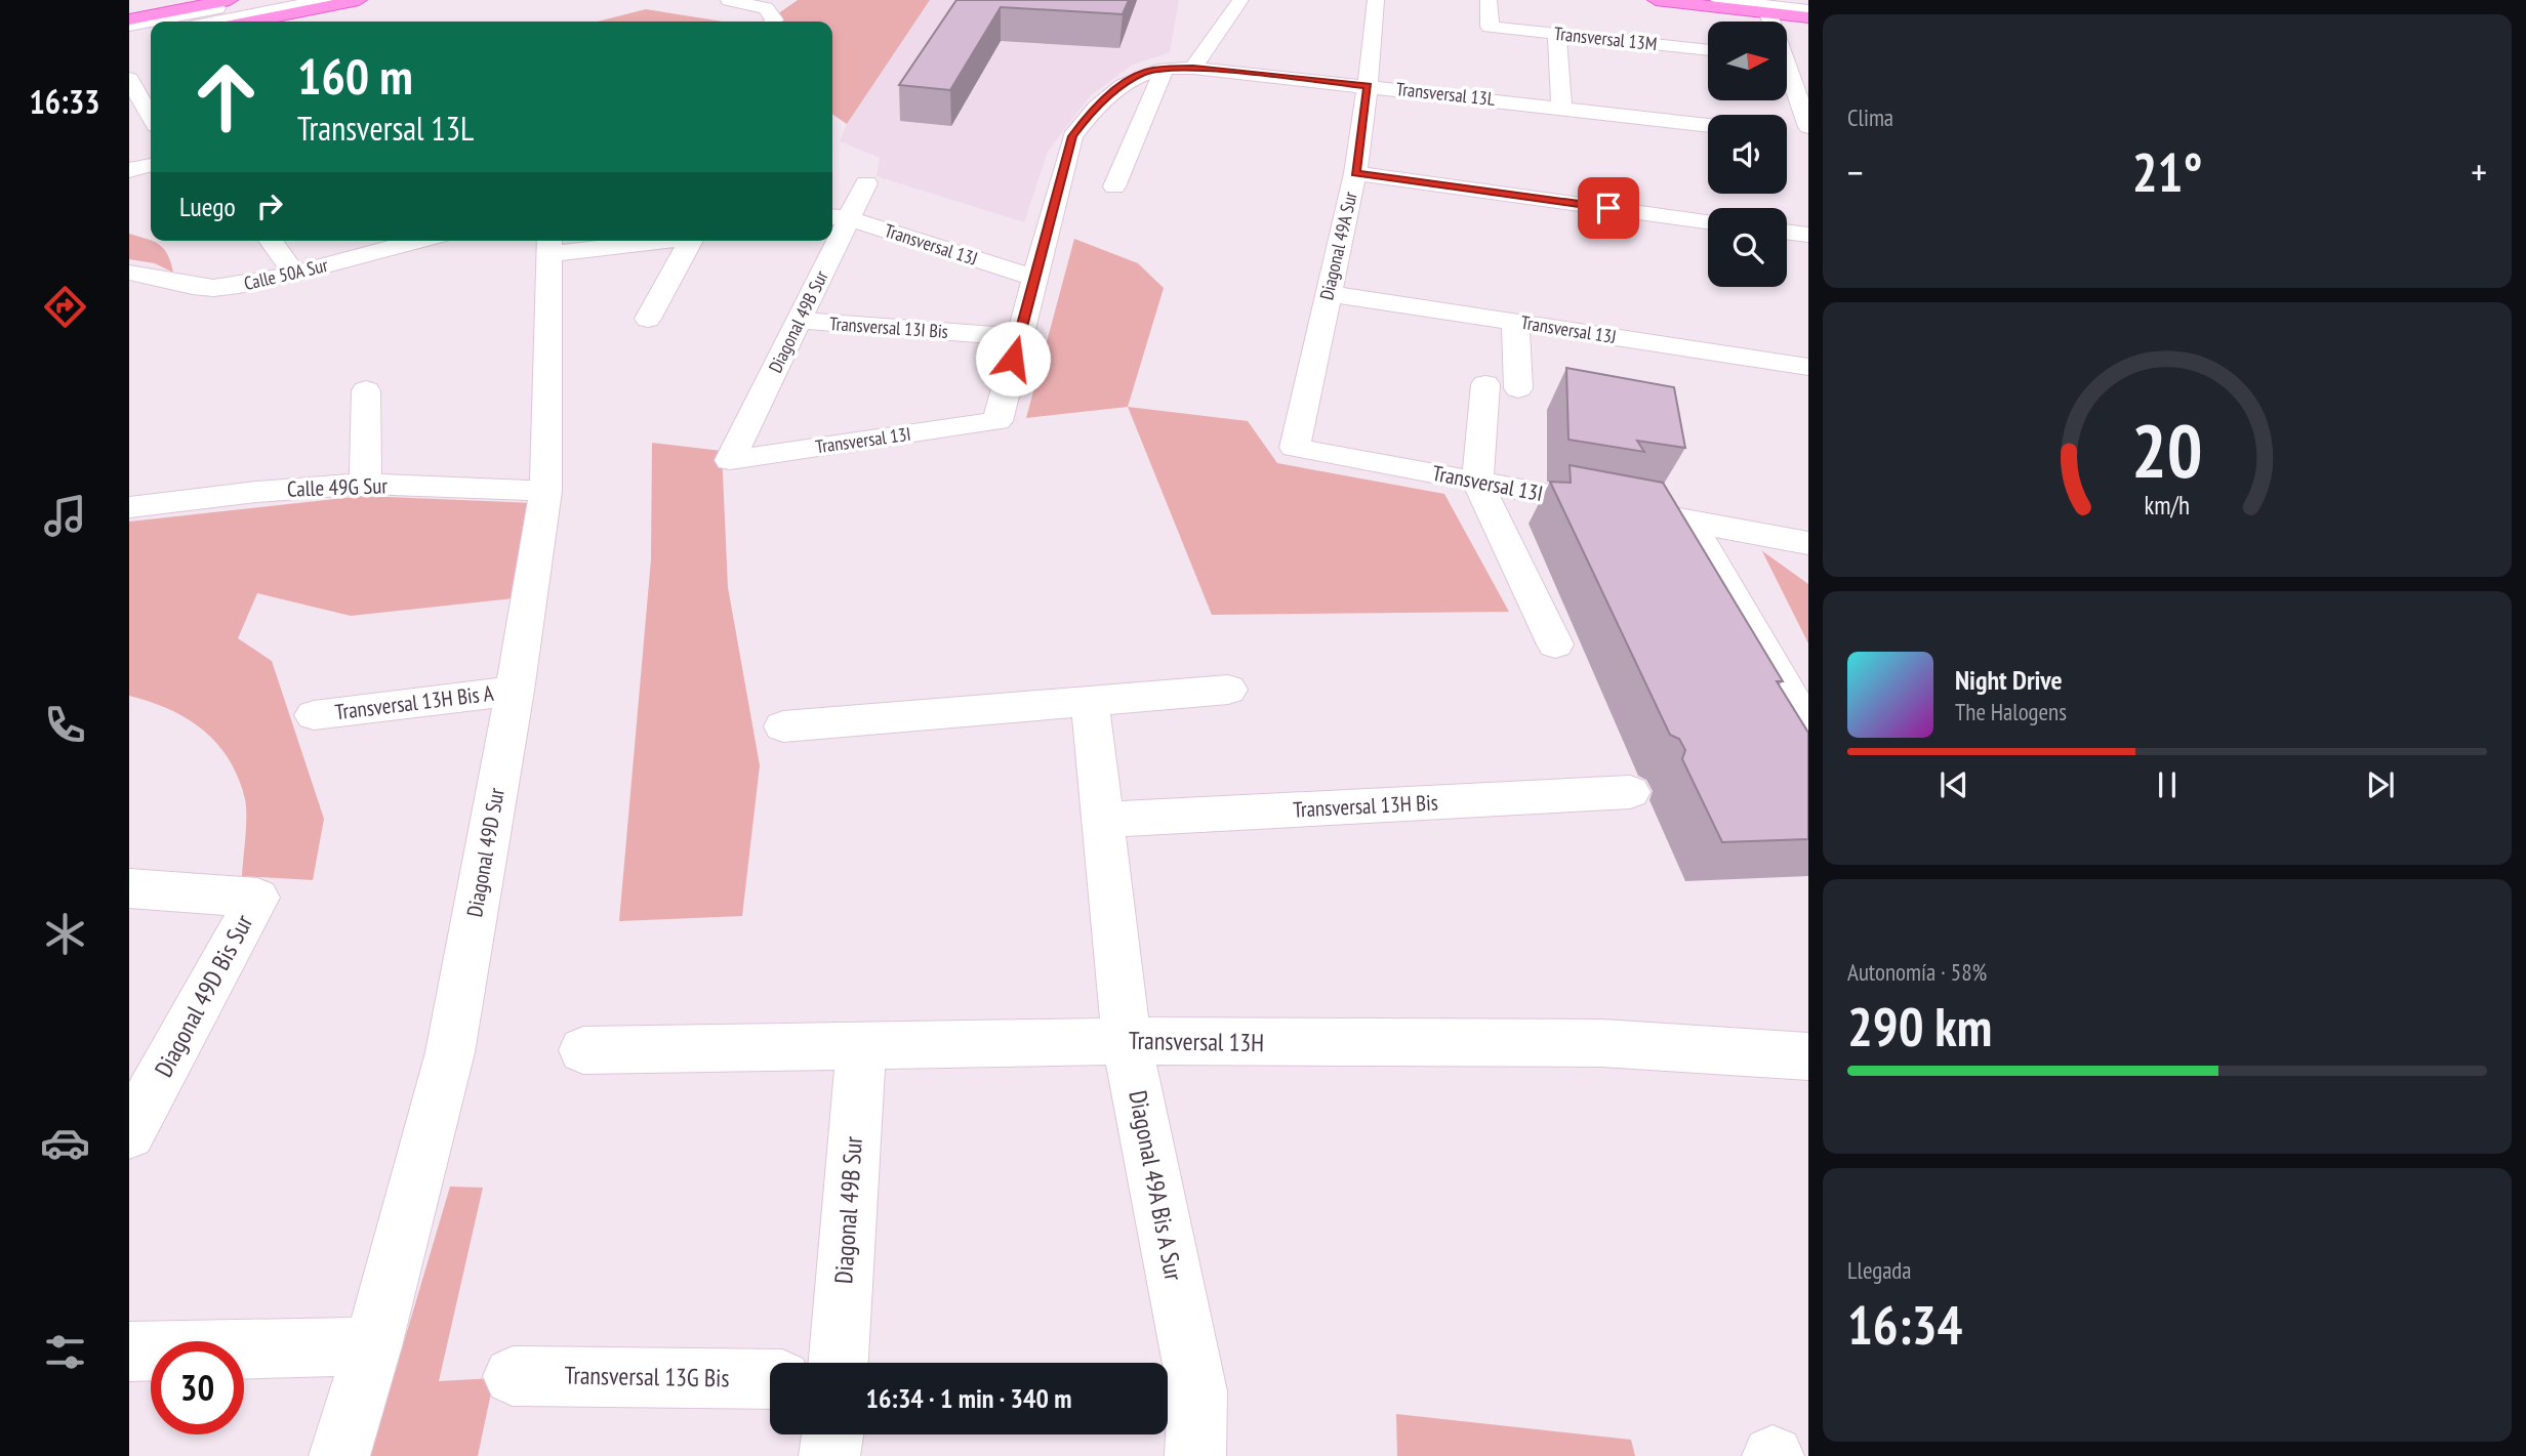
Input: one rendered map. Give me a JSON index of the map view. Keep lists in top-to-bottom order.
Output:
{
  "streets": {
    "street": [
      "Transversal 13M",
      "Transversal 13L",
      "Transversal 13J",
      "Diagonal 49A Sur",
      "Calle 50A Sur",
      "Diagonal 49B Sur",
      "Transversal 13I Bis",
      "Transversal 13I",
      "Calle 49G Sur",
      "Transversal 13H Bis A",
      "Transversal 13H Bis",
      "Diagonal 49D Sur",
      "Diagonal 49D Bis Sur",
      "Transversal 13H",
      "Diagonal 49A Bis A Sur",
      "Transversal 13G Bis"
    ]
  },
  "crossings": [
    ["Transversal 13L", "Transversal 13J"],
    ["Transversal 13L", "Diagonal 49A Sur"],
    ["Transversal 13L", "Transversal 13I Bis"],
    ["Transversal 13L", "Transversal 13I"],
    ["Transversal 13J", "Diagonal 49A Sur"],
    ["Transversal 13J", "Diagonal 49B Sur"],
    ["Diagonal 49A Sur", "Transversal 13I"],
    ["Diagonal 49B Sur", "Transversal 13I Bis"],
    ["Diagonal 49B Sur", "Transversal 13I"],
    ["Diagonal 49B Sur", "Transversal 13H"],
    ["Calle 49G Sur", "Diagonal 49D Sur"],
    ["Transversal 13H Bis A", "Diagonal 49D Sur"],
    ["Transversal 13H Bis", "Diagonal 49A Bis A Sur"],
    ["Transversal 13H", "Diagonal 49A Bis A Sur"]
  ],
  "north": "right",
  "page": {
    "tabs": "16:33",
    "tile": [
      "Clima",
      ["Autonomía · 58%", "290 km"],
      ["Llegada", "16:34"]
    ],
    "turn": ["160 m", "Transversal 13L"],
    "heat": ["−", "21°", "+"],
    "then": "Luego",
    "song": ["Night Drive", "The Halogens"],
    "limit": "30",
    "trip": "16:34 · 1 min · 340 m",
    "gauge": ["20", "km/h"]
  }
}
